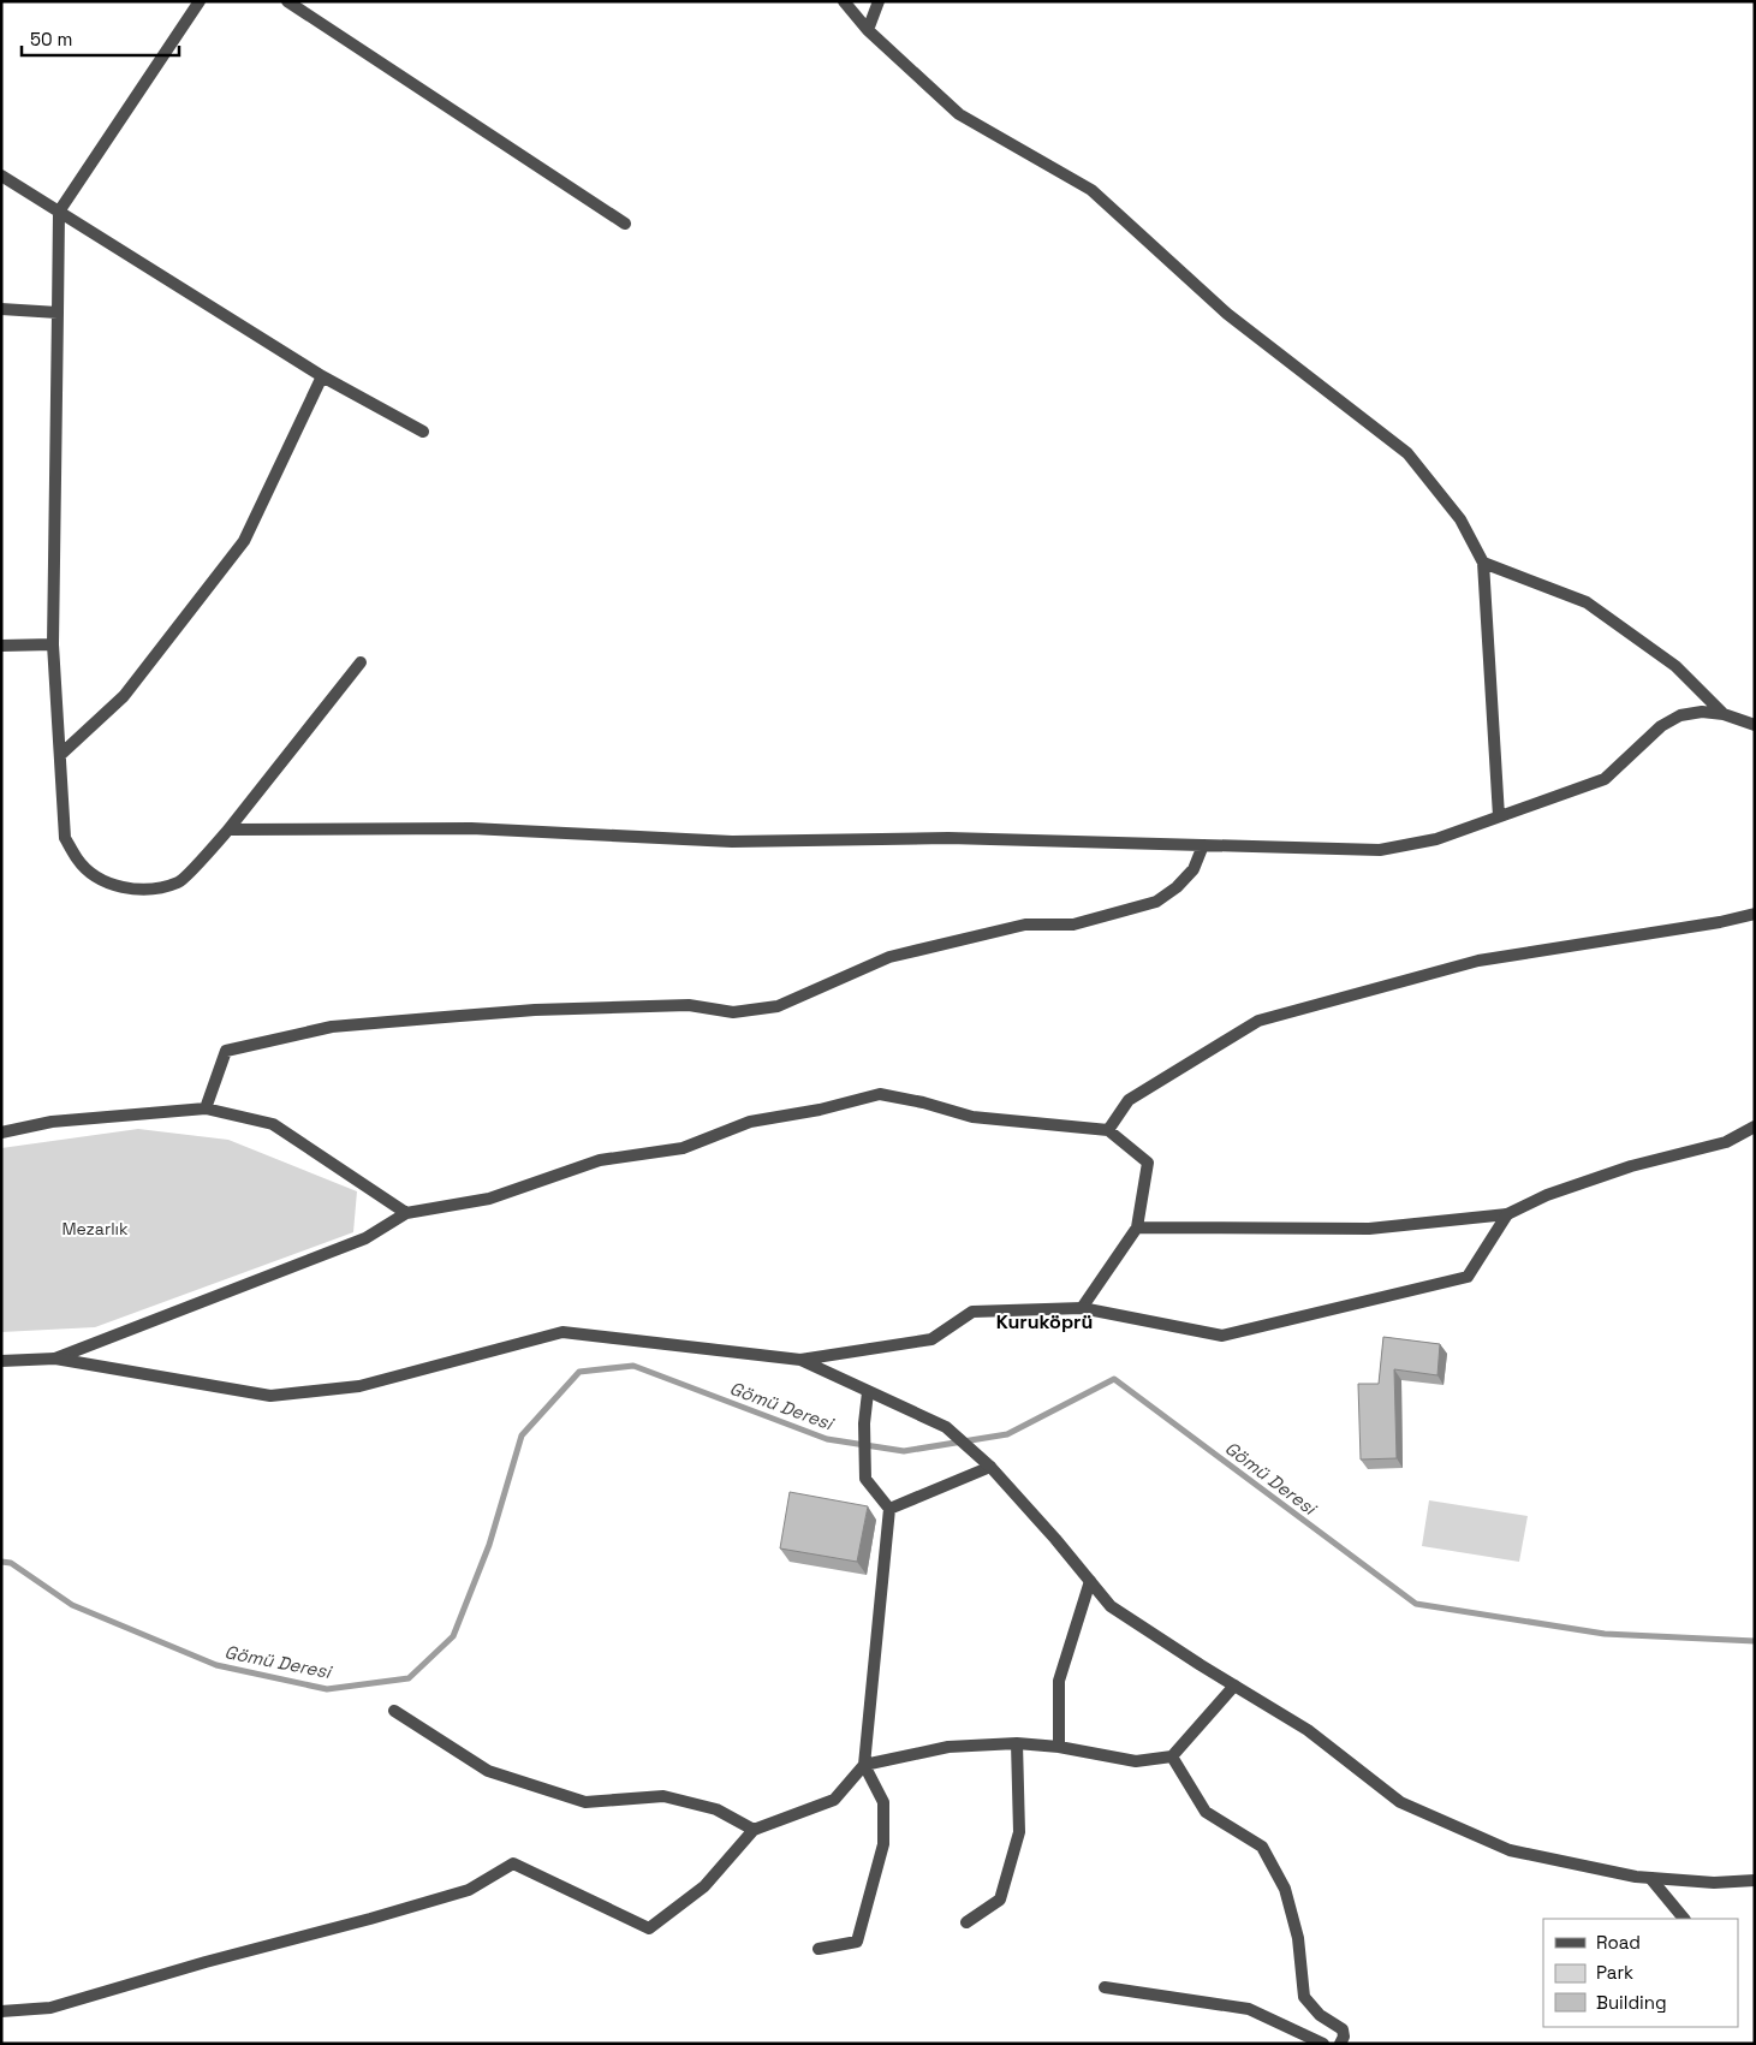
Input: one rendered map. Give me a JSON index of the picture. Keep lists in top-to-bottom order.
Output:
{
  "districts": ["Kuruköprü"],
  "water": ["Gömü Deresi"],
  "parks": ["Mezarlık"],
  "legend": ["Road", "Park", "Building"],
  "scale_bar": "50 m"
}
